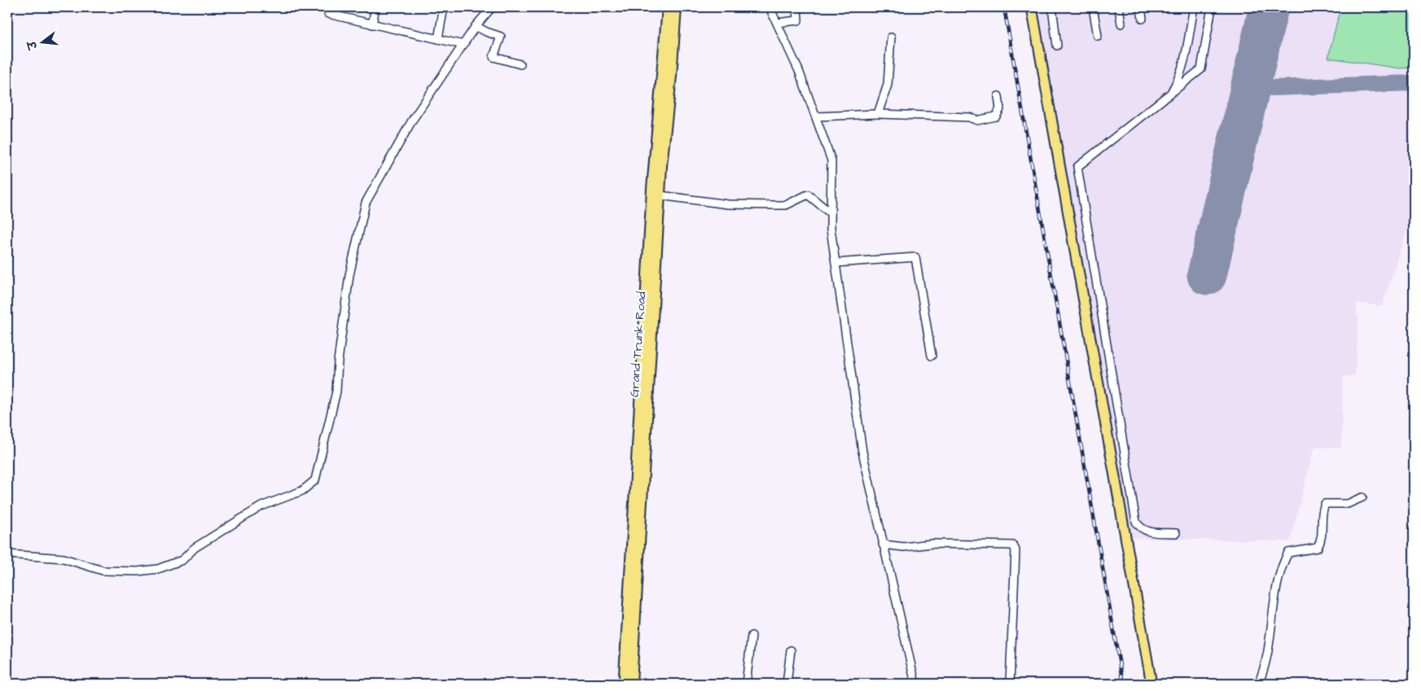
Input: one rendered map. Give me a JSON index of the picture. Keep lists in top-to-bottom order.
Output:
{
  "streets": {
    "highway": ["Grand Trunk Road"]
  },
  "north": "left"
}
